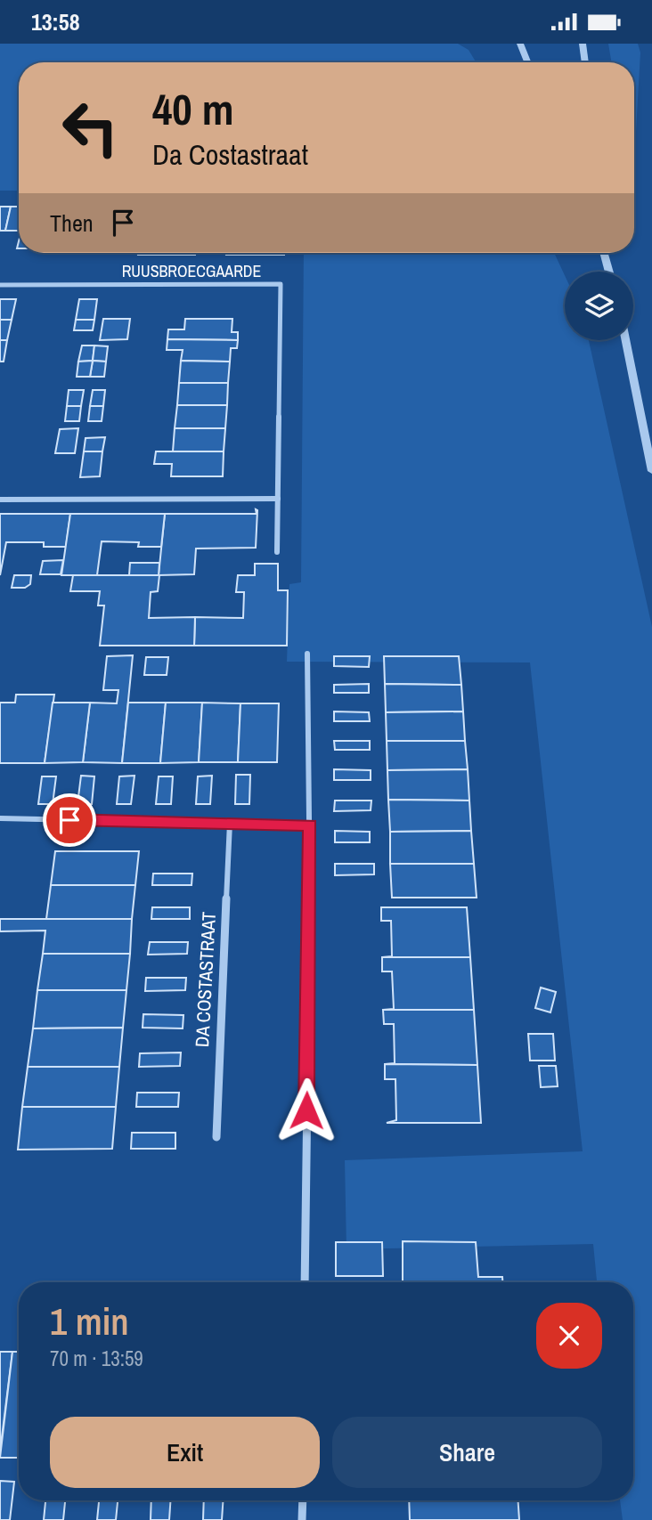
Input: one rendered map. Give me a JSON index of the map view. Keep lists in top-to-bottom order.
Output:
{
  "streets": {
    "street": ["RUUSBROECGAARDE", "DA COSTASTRAAT"]
  },
  "page": {
    "status": "13:58",
    "turn": ["40 m", "Da Costastraat"],
    "then": "Then",
    "heading": ["1 min", "70 m · 13:59"],
    "buttons": ["Exit", "Share"]
  }
}
